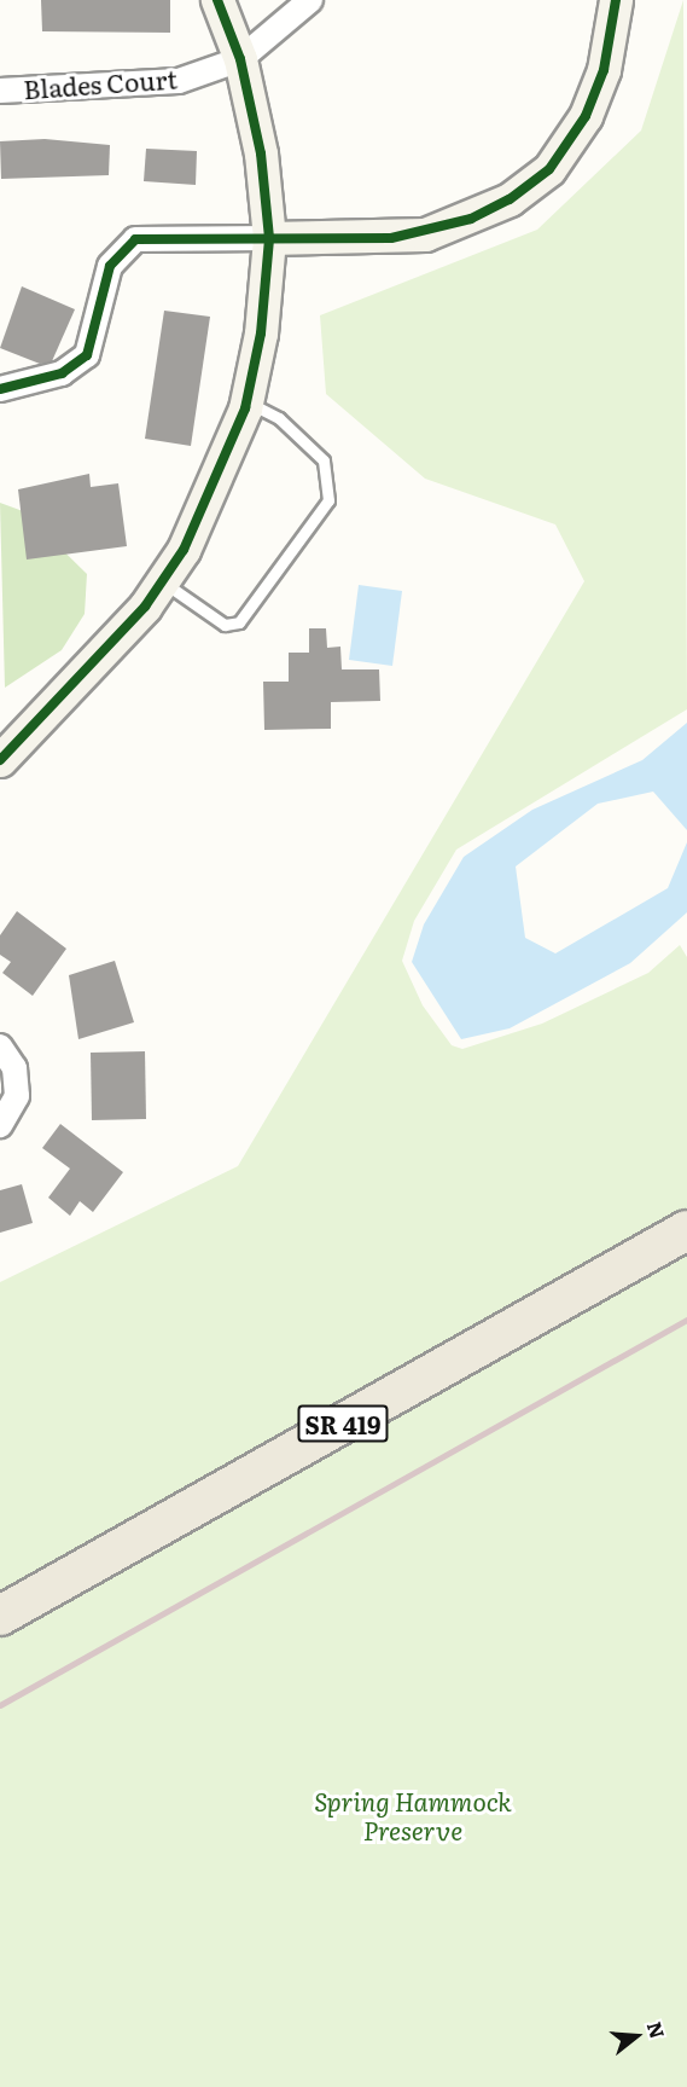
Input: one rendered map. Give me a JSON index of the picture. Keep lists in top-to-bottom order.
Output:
{
  "streets": {
    "main road": ["SR 419"],
    "street": ["Blades Court"]
  },
  "parks": ["Spring Hammock Preserve"],
  "north": "right"
}
